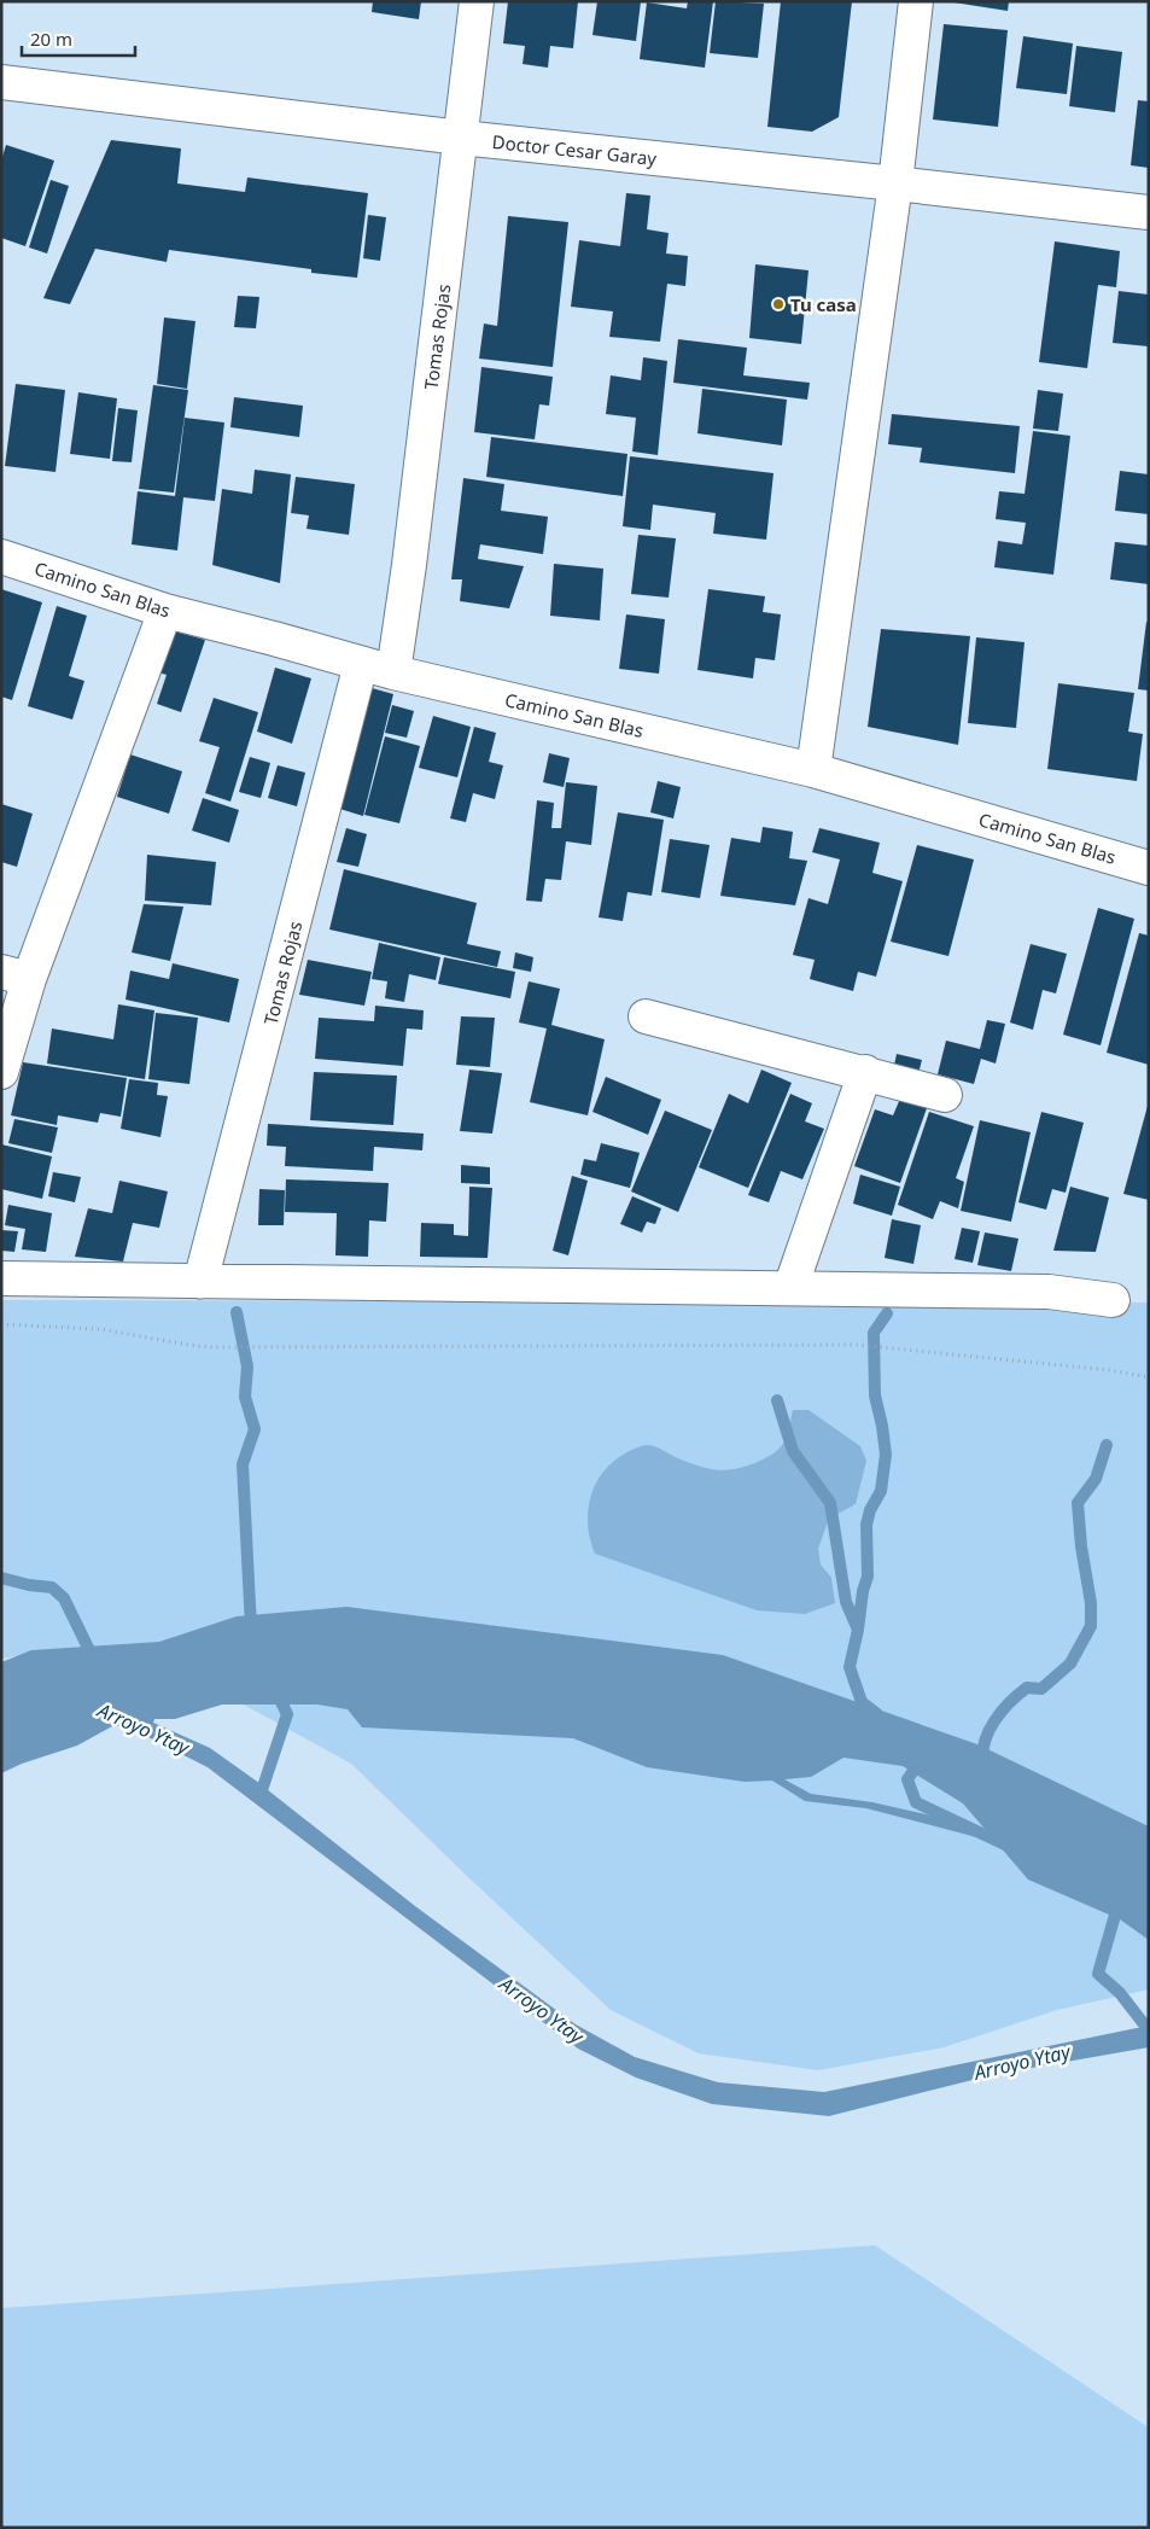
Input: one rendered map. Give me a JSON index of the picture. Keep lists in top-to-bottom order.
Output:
{
  "streets": {
    "street": ["Doctor Cesar Garay", "Tomas Rojas", "Camino San Blas"]
  },
  "crossings": [
    ["Doctor Cesar Garay", "Tomas Rojas"],
    ["Tomas Rojas", "Camino San Blas"]
  ],
  "water": ["Arroyo Ytay"],
  "places": ["Tu casa"],
  "scale_bar": "20 m"
}
